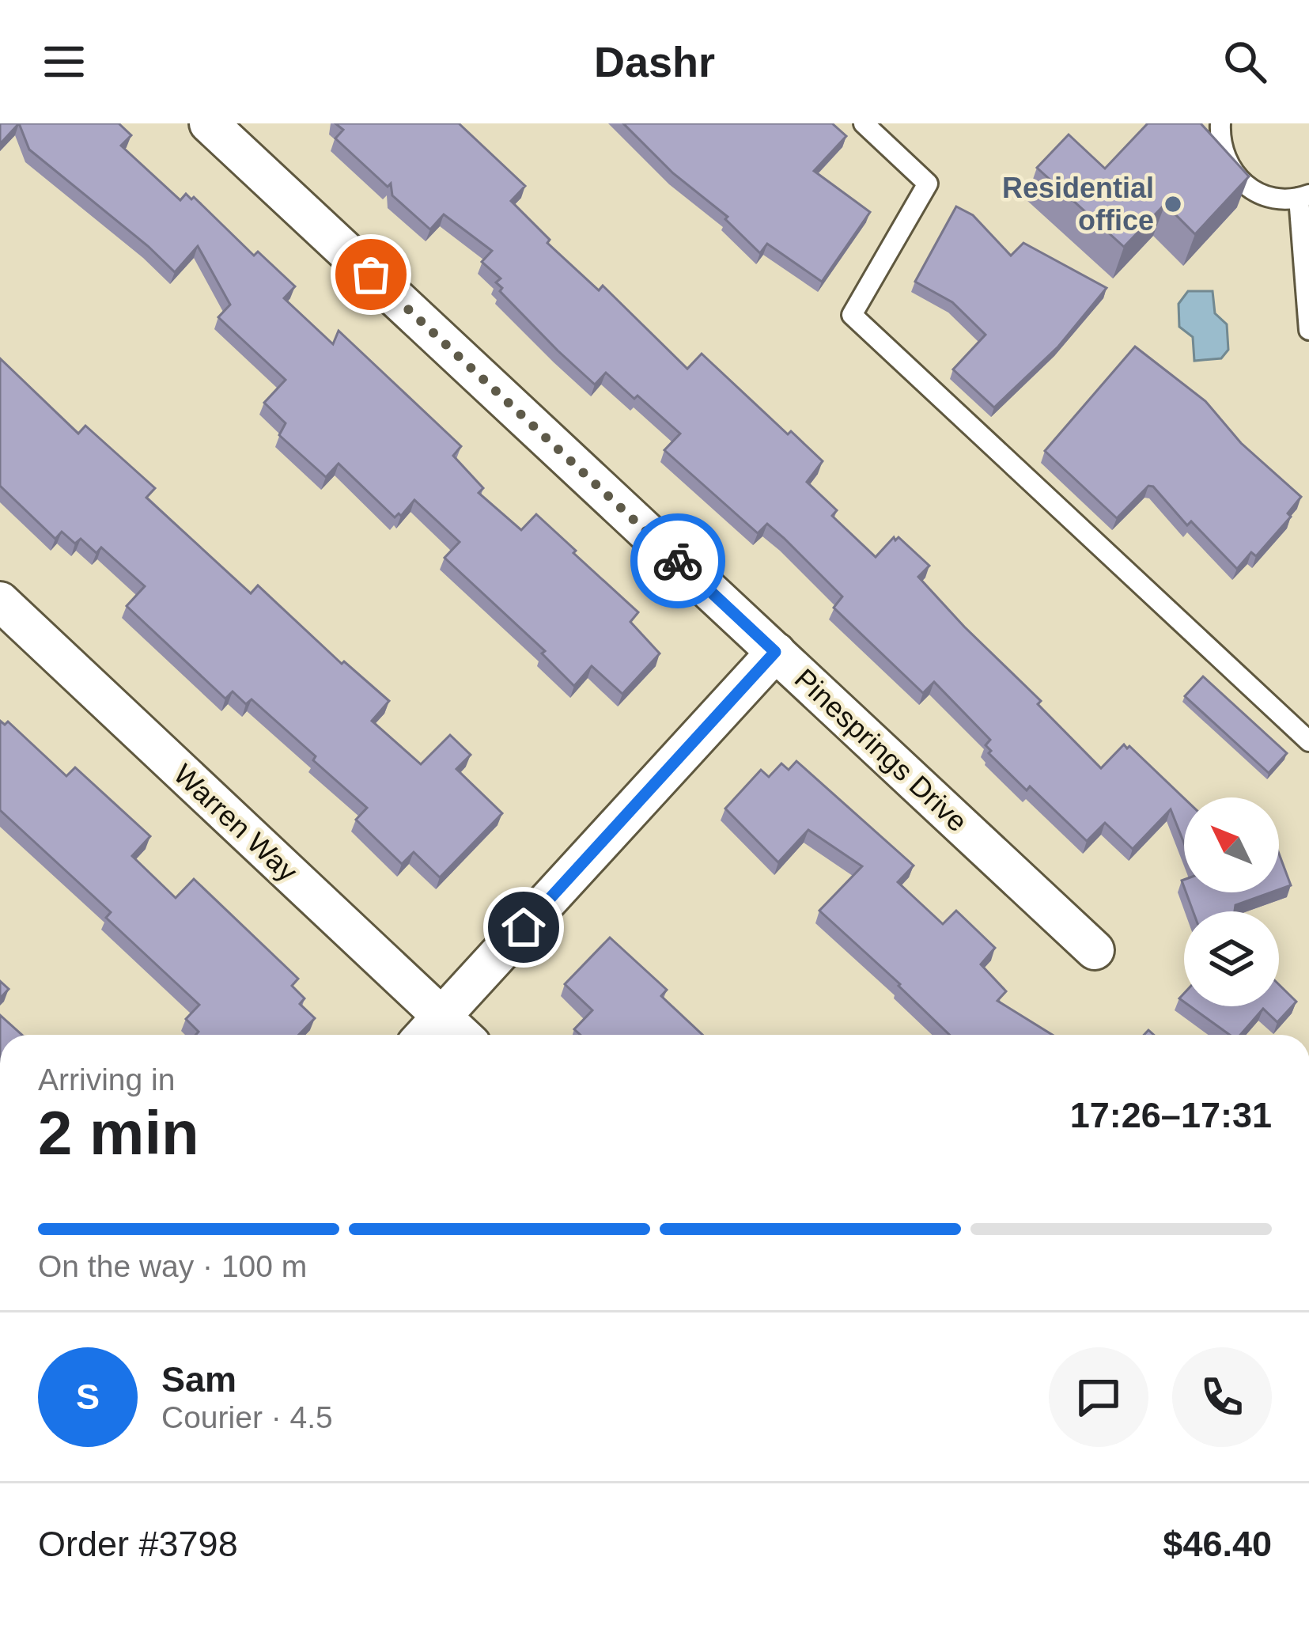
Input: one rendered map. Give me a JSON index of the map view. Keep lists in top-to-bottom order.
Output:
{
  "streets": {
    "street": ["Pinesprings Drive", "Warren Way"]
  },
  "places": ["Residential office"],
  "north": "top left",
  "page": {
    "header": "Dashr",
    "heading": ["2 min", "Arriving in", "17:26–17:31"],
    "panel": [
      "Sam",
      "Courier · 4.5",
      "Order #3798",
      "$46.40"
    ],
    "bar": "On the way · 100 m",
    "round": "S"
  }
}
